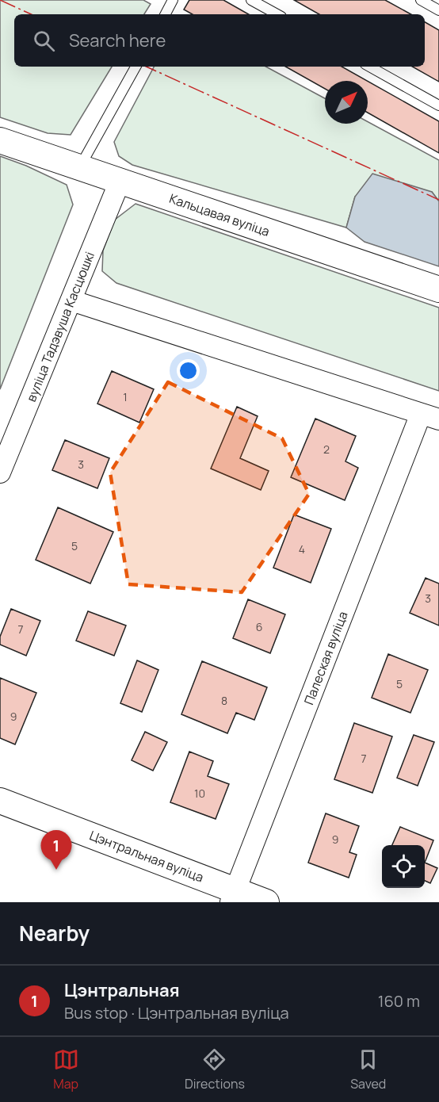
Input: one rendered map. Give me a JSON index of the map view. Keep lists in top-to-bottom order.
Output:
{
  "streets": {
    "street": [
      "Кальцавая вуліца",
      "вуліца Тадэвуша Касцюшкі",
      "Палеская вуліца",
      "Цэнтральная вуліца"
    ]
  },
  "crossings": [
    ["Кальцавая вуліца", "вуліца Тадэвуша Касцюшкі"],
    ["Палеская вуліца", "Цэнтральная вуліца"]
  ],
  "house_numbers": [
    "1",
    "2",
    "3",
    "5",
    "4",
    "3",
    "6",
    "7",
    "5",
    "8",
    "9",
    "7",
    "10",
    "9"
  ],
  "north": "top right",
  "page": {
    "search": "Search here",
    "pins": "1",
    "heading": "Nearby",
    "list": [
      {
        "mark": "1",
        "name": "Цэнтральная",
        "note": "Bus stop · Цэнтральная вуліца",
        "value": "160 m"
      }
    ],
    "nav": ["Map", "Directions", "Saved"]
  }
}
